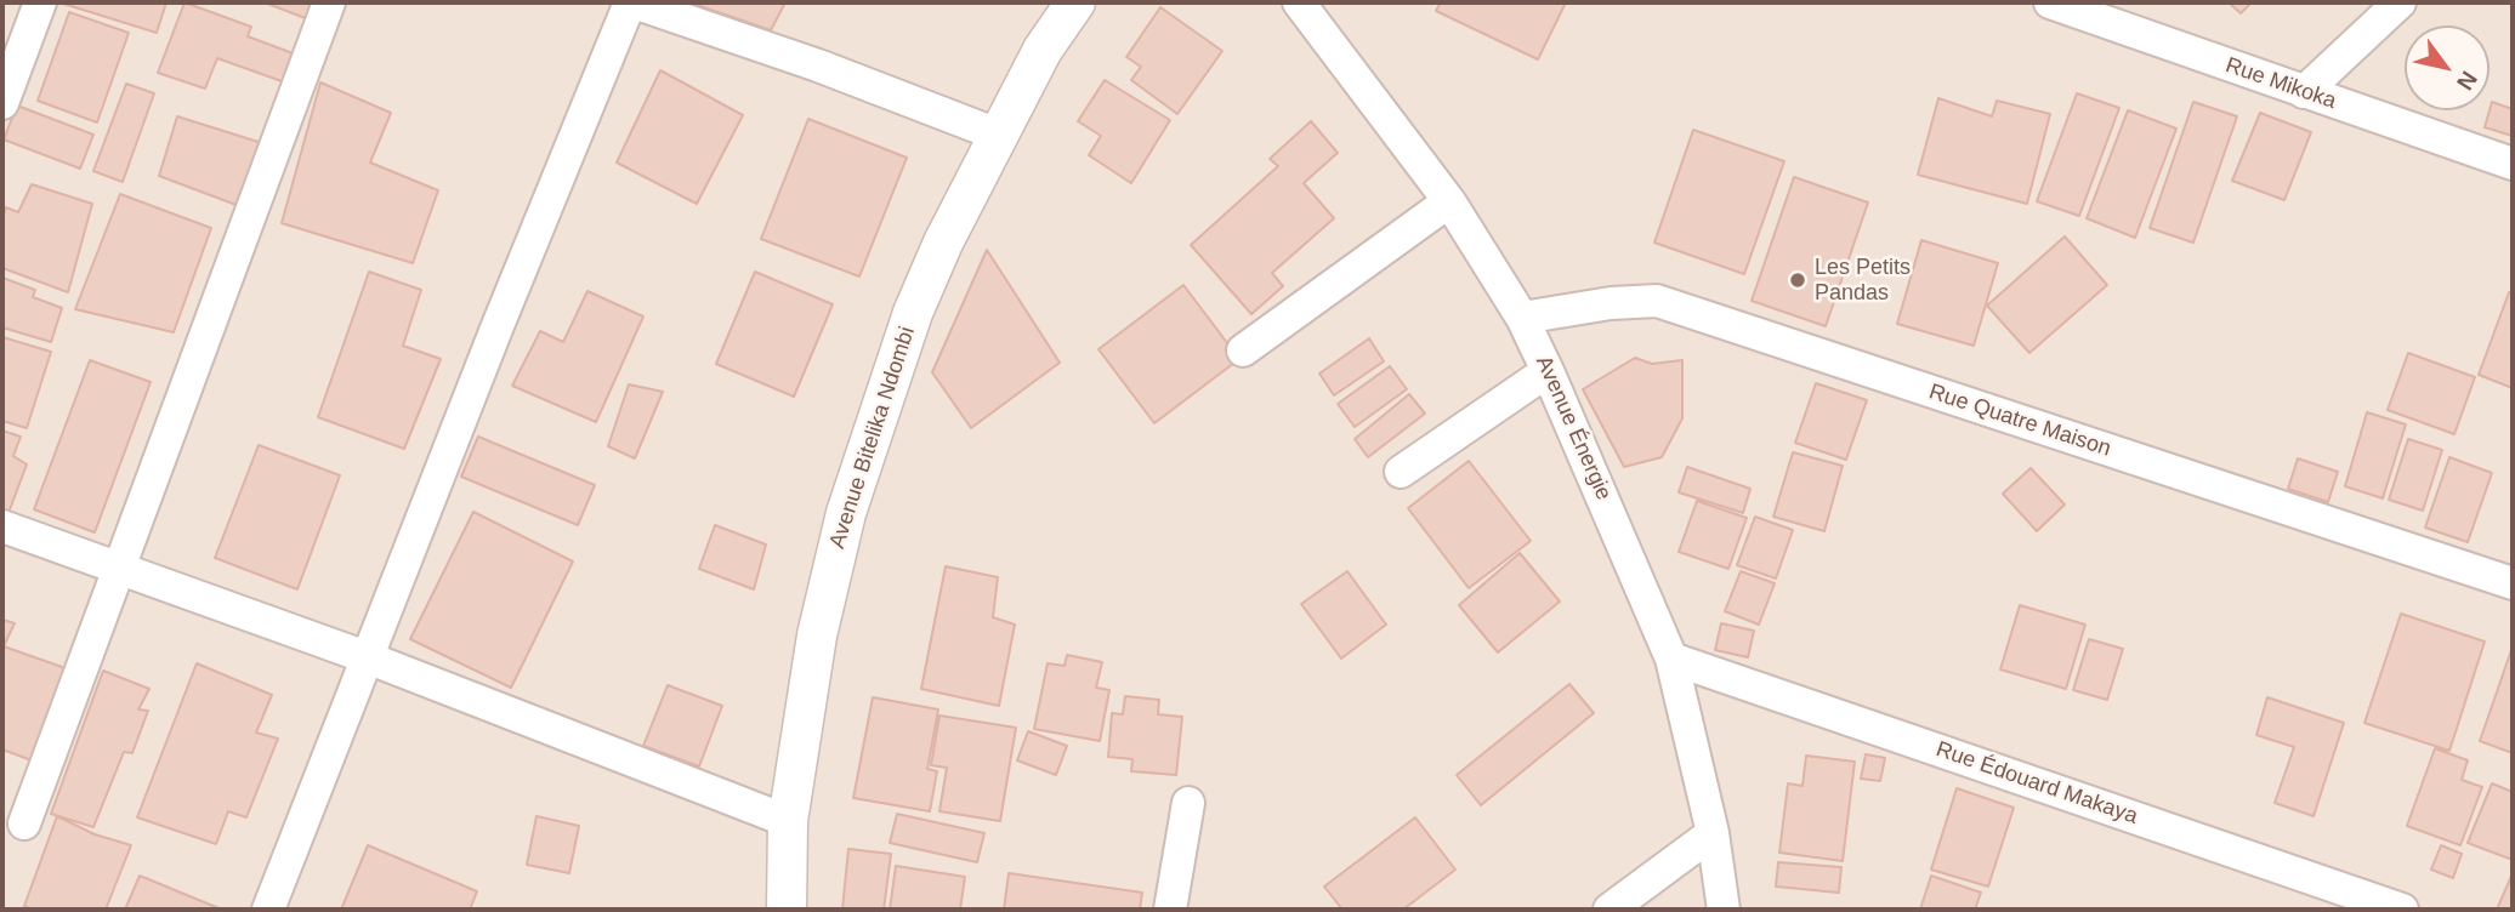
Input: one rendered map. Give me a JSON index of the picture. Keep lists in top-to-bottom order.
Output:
{
  "streets": {
    "street": [
      "Rue Mikoka",
      "Rue Quatre Maison",
      "Avenue Énergie",
      "Avenue Bitelika Ndombi",
      "Rue Édouard Makaya"
    ]
  },
  "crossings": [
    ["Rue Quatre Maison", "Avenue Énergie"],
    ["Avenue Énergie", "Rue Édouard Makaya"]
  ],
  "places": ["Les Petits Pandas"],
  "north": "bottom right"
}
